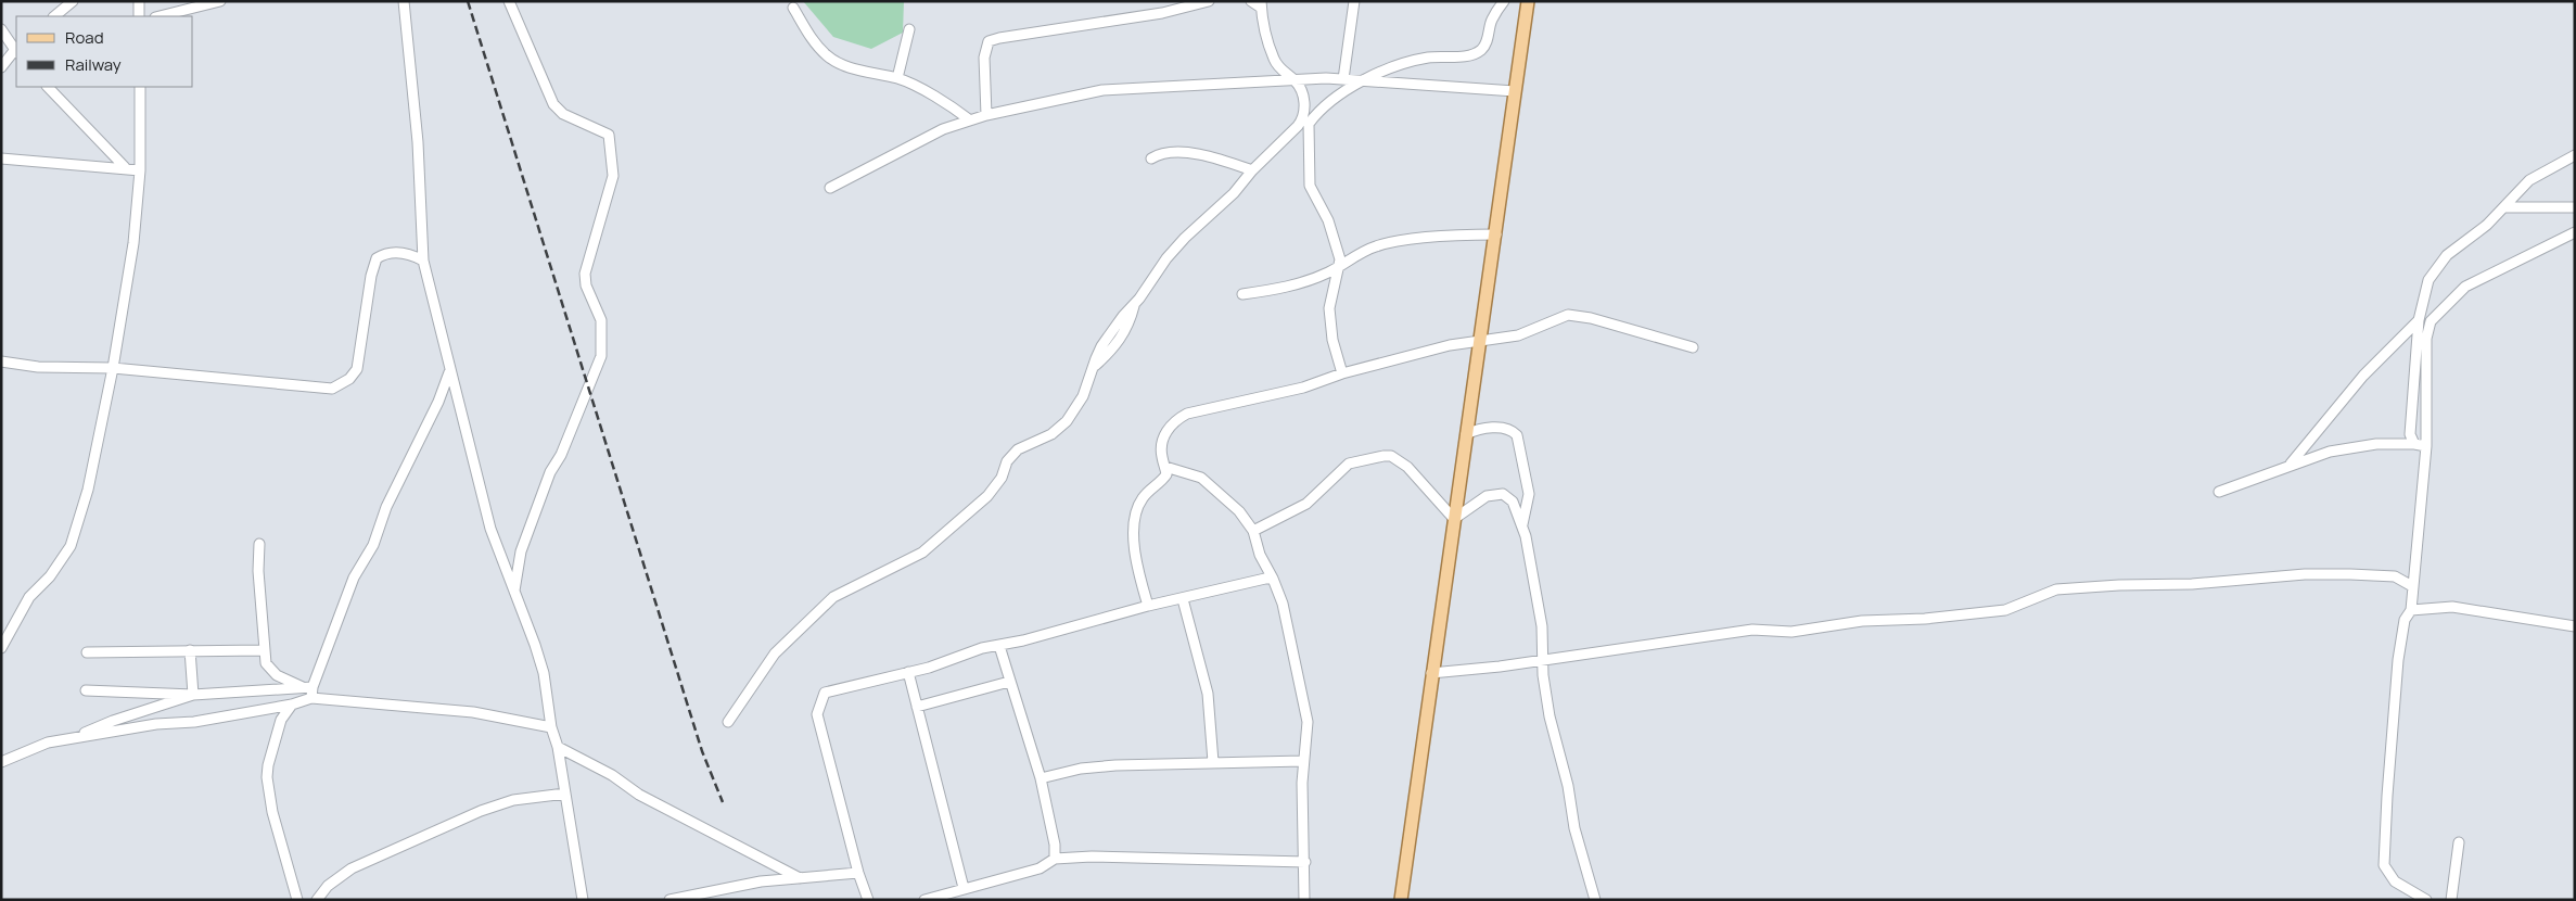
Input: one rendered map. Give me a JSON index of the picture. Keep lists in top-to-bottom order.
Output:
{
  "legend": ["Road", "Railway"]
}
